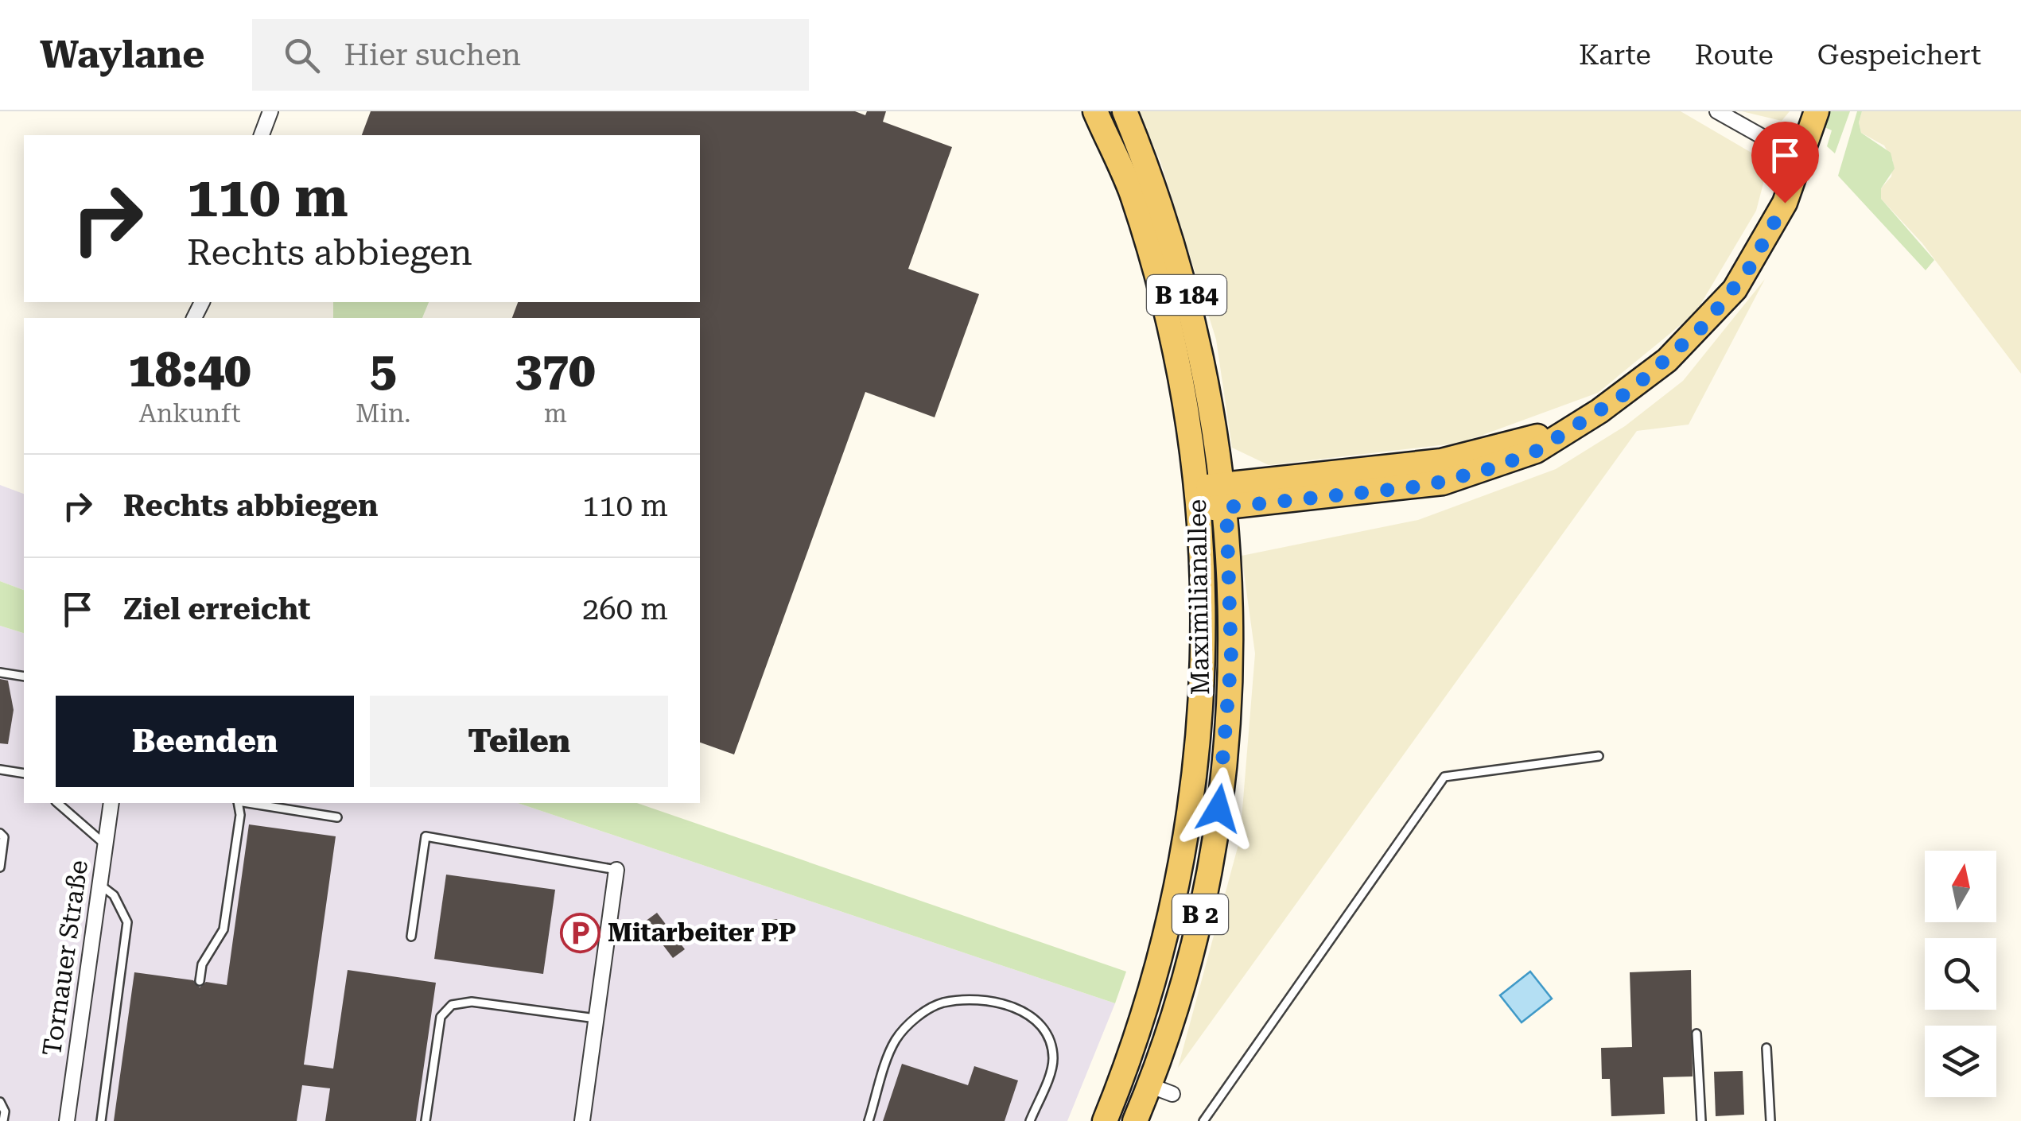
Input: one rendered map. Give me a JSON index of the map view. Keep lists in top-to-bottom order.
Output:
{
  "streets": {
    "main road": ["B 184", "Maximilianallee", "B 2"],
    "street": ["Tornauer Straße"]
  },
  "crossings": [
    ["B 184", "Maximilianallee"]
  ],
  "places": {
    "parking": ["Mitarbeiter PP"]
  },
  "north": "top",
  "page": {
    "header": "Waylane",
    "search": "Hier suchen",
    "nav": ["Karte", "Route", "Gespeichert"],
    "turn": ["110 m", "Rechts abbiegen"],
    "eta": [
      "18:40",
      "Ankunft",
      "5",
      "Min.",
      "370",
      "m"
    ],
    "list": [
      {
        "name": "Rechts abbiegen",
        "value": "110 m"
      },
      {
        "name": "Ziel erreicht",
        "value": "260 m"
      }
    ],
    "buttons": ["Beenden", "Teilen"]
  }
}
